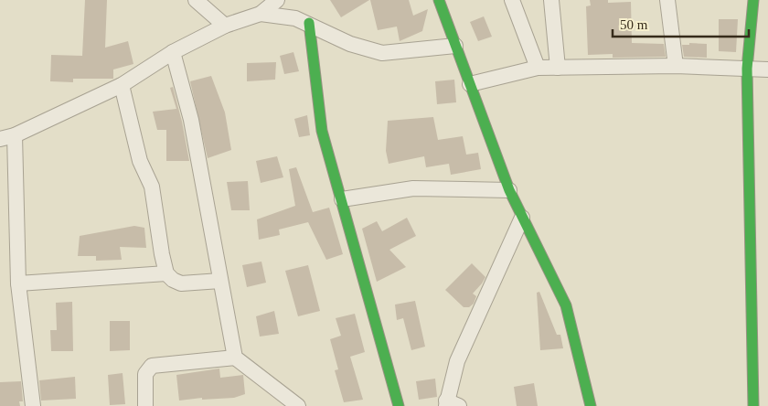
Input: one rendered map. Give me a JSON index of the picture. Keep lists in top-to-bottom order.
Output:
{
  "scale_bar": "50 m"
}
